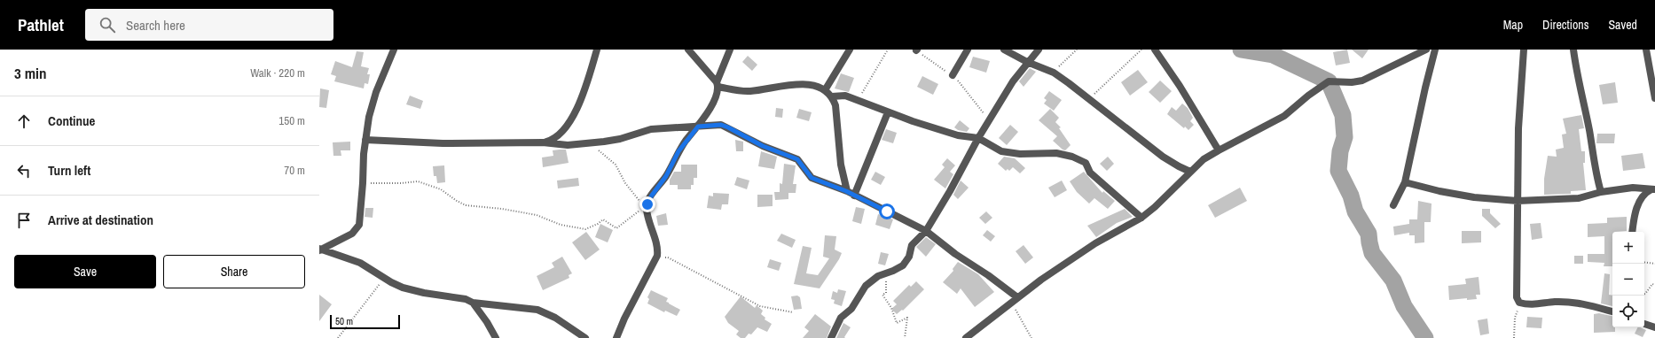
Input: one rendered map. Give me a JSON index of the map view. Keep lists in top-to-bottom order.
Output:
{
  "scale_bar": "50 m",
  "page": {
    "header": "Pathlet",
    "search": "Search here",
    "nav": ["Map", "Directions", "Saved"],
    "heading": ["3 min", "Walk · 220 m"],
    "list": [
      ["Continue", "150 m"],
      ["Turn left", "70 m"],
      "Arrive at destination"
    ],
    "map_buttons": ["+", "−"],
    "buttons": ["Save", "Share"],
    "scale": "50 m"
  }
}
